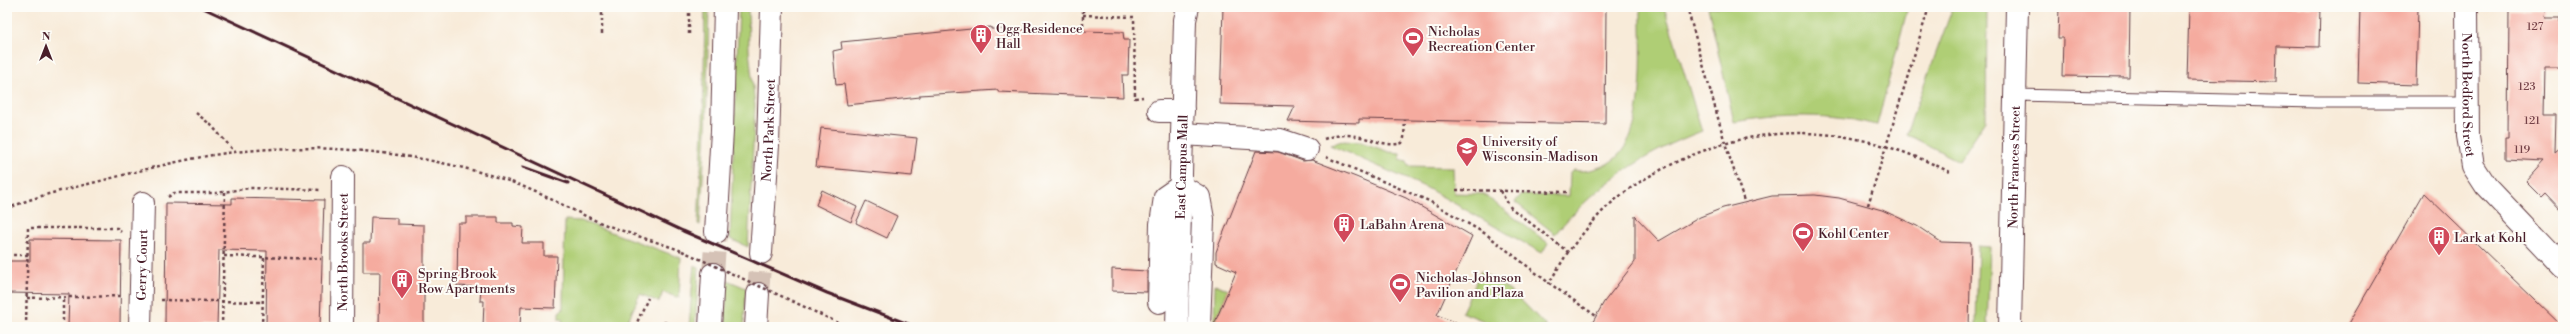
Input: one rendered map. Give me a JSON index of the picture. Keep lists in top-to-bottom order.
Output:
{
  "streets": {
    "street": [
      "North Bedford Street",
      "North Park Street",
      "East Campus Mall",
      "North Frances Street",
      "North Brooks Street",
      "Gerry Court"
    ]
  },
  "places": {
    "building": [
      "Ogg Residence Hall",
      "LaBahn Arena",
      "Lark at Kohl",
      "Spring Brook Row Apartments"
    ],
    "sports": ["Nicholas Recreation Center", "Kohl Center", "Nicholas-Johnson Pavilion and Plaza"],
    "school or university": ["University of Wisconsin-Madison"]
  },
  "house_numbers": [
    "127",
    "123",
    "121",
    "119"
  ],
  "north": "top"
}
